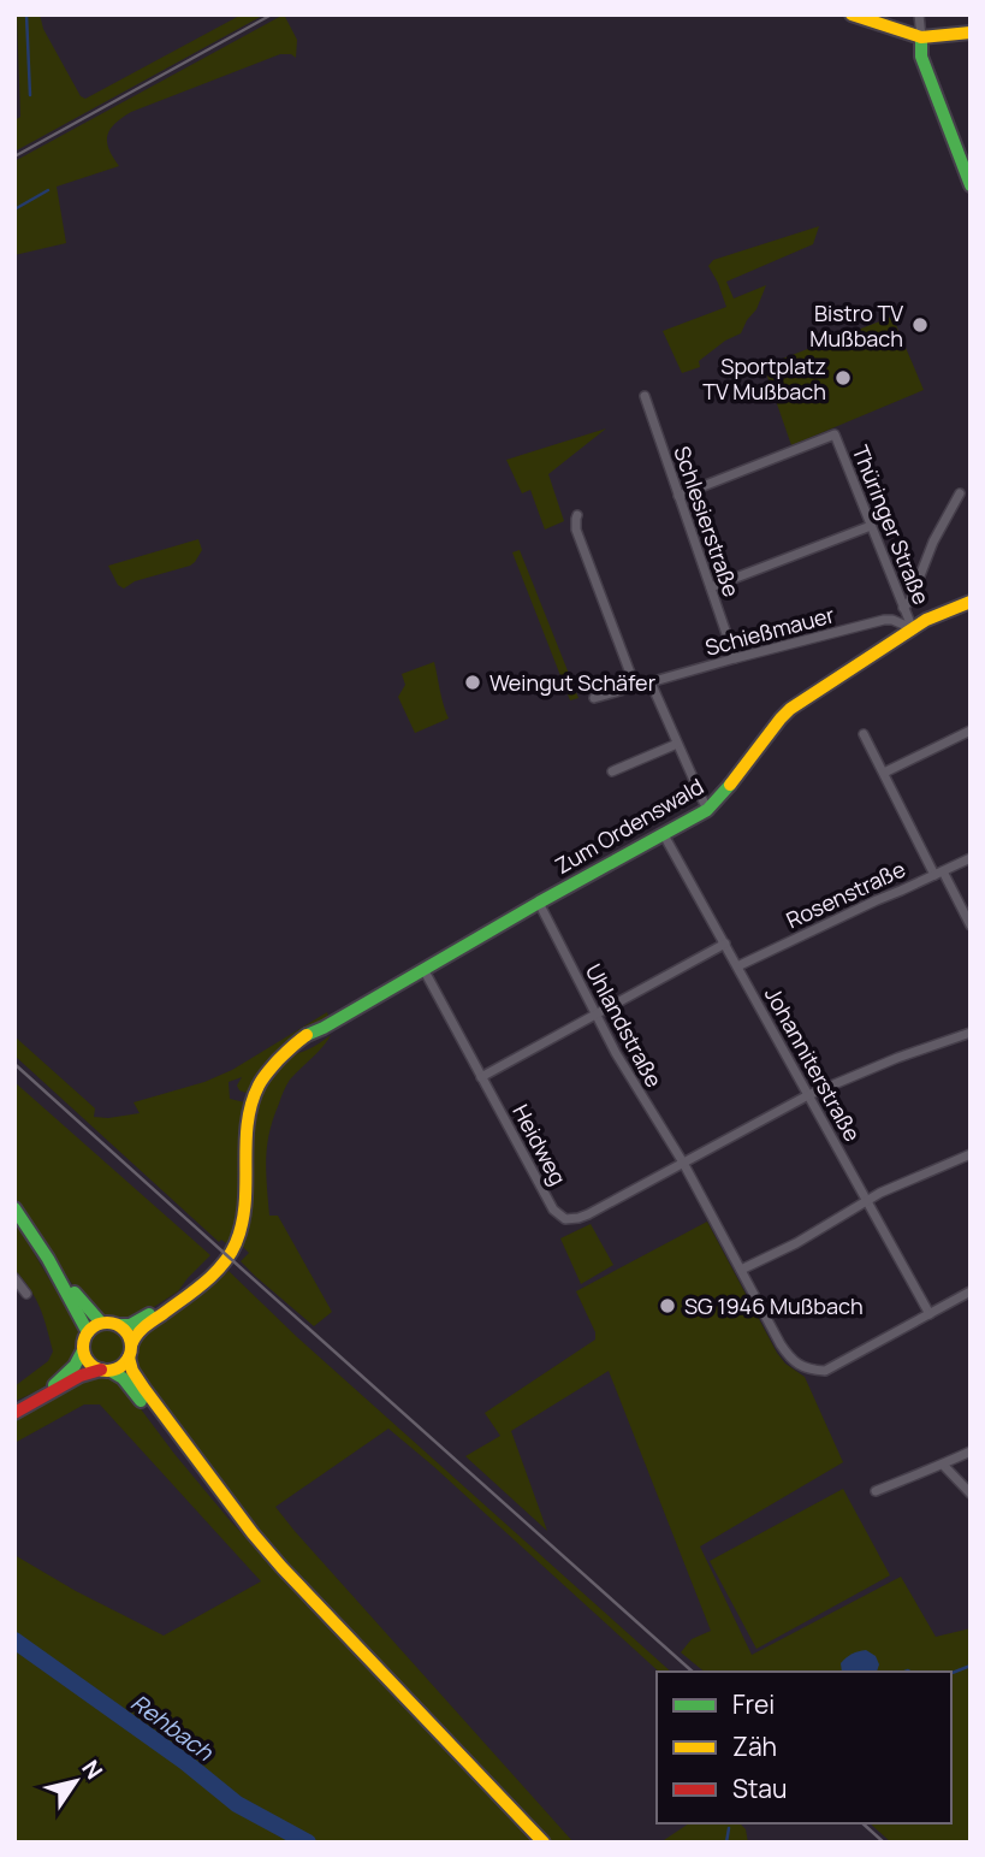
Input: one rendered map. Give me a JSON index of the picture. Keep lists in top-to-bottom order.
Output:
{
  "streets": {
    "main road": ["Zum Ordenswald"],
    "street": [
      "Schlesierstraße",
      "Thüringer Straße",
      "Schießmauer",
      "Rosenstraße",
      "Uhlandstraße",
      "Johanniterstraße",
      "Heidweg"
    ]
  },
  "crossings": [
    ["Schlesierstraße", "Thüringer Straße"],
    ["Schlesierstraße", "Schießmauer"],
    ["Thüringer Straße", "Schießmauer"],
    ["Thüringer Straße", "Zum Ordenswald"],
    ["Schießmauer", "Zum Ordenswald"],
    ["Zum Ordenswald", "Uhlandstraße"],
    ["Zum Ordenswald", "Johanniterstraße"],
    ["Zum Ordenswald", "Heidweg"],
    ["Rosenstraße", "Johanniterstraße"],
    ["Uhlandstraße", "Johanniterstraße"],
    ["Uhlandstraße", "Heidweg"]
  ],
  "water": ["Rehbach"],
  "places": [
    "Bistro TV Mußbach",
    "Sportplatz TV Mußbach",
    "Weingut Schäfer",
    "SG 1946 Mußbach"
  ],
  "legend": ["Frei", "Zäh", "Stau"],
  "north": "top right"
}
